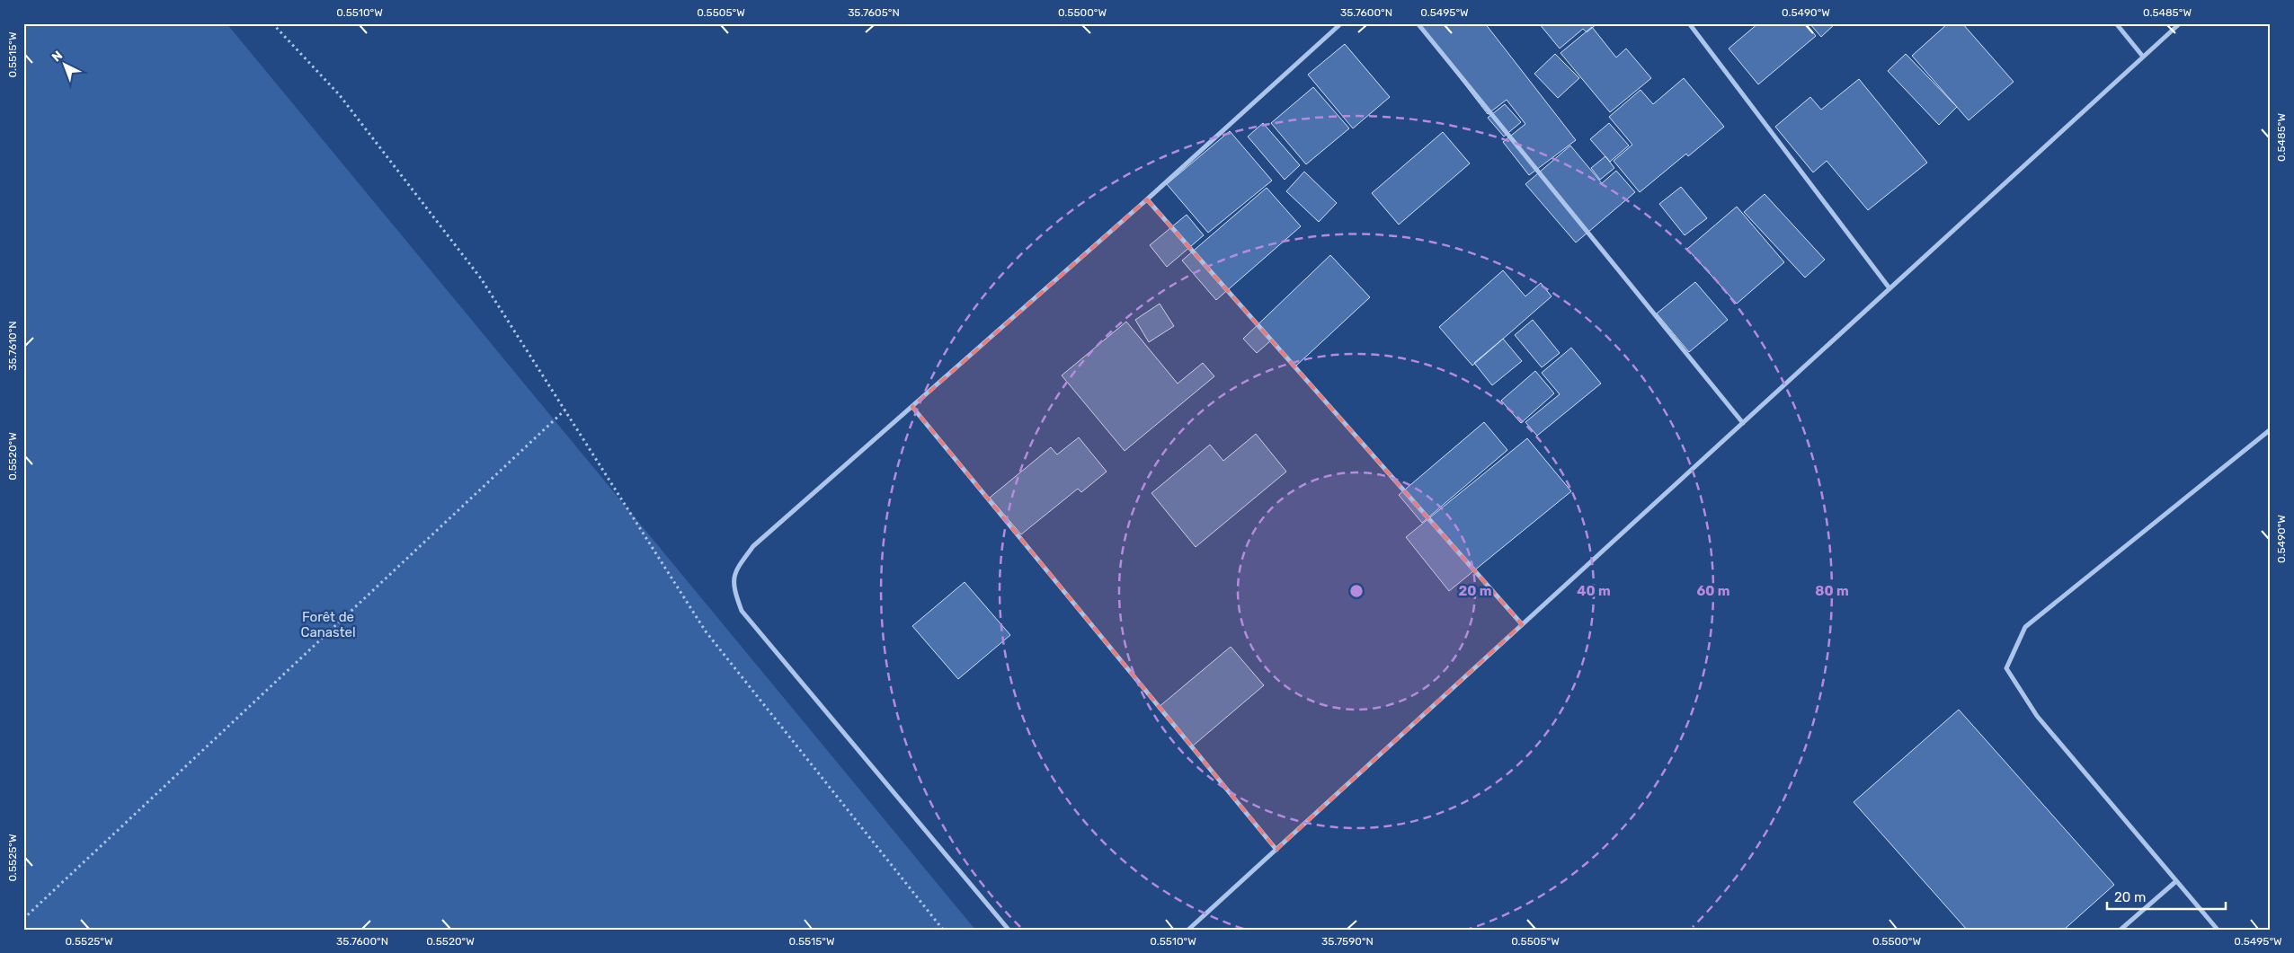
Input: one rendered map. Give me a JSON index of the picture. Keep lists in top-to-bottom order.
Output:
{
  "parks": ["Forêt de Canastel"],
  "scale_bar": "20 m",
  "north": "top left",
  "coordinates": [
    "0.5510°W",
    "0.5505°W",
    "35.7605°N",
    "0.5500°W",
    "35.7600°N",
    "0.5495°W",
    "0.5490°W",
    "0.5485°W",
    "0.5515°W",
    "35.7610°N",
    "0.5520°W",
    "0.5525°W",
    "35.7590°N"
  ],
  "rings": [
    "20 m",
    "40 m",
    "60 m",
    "80 m"
  ]
}
